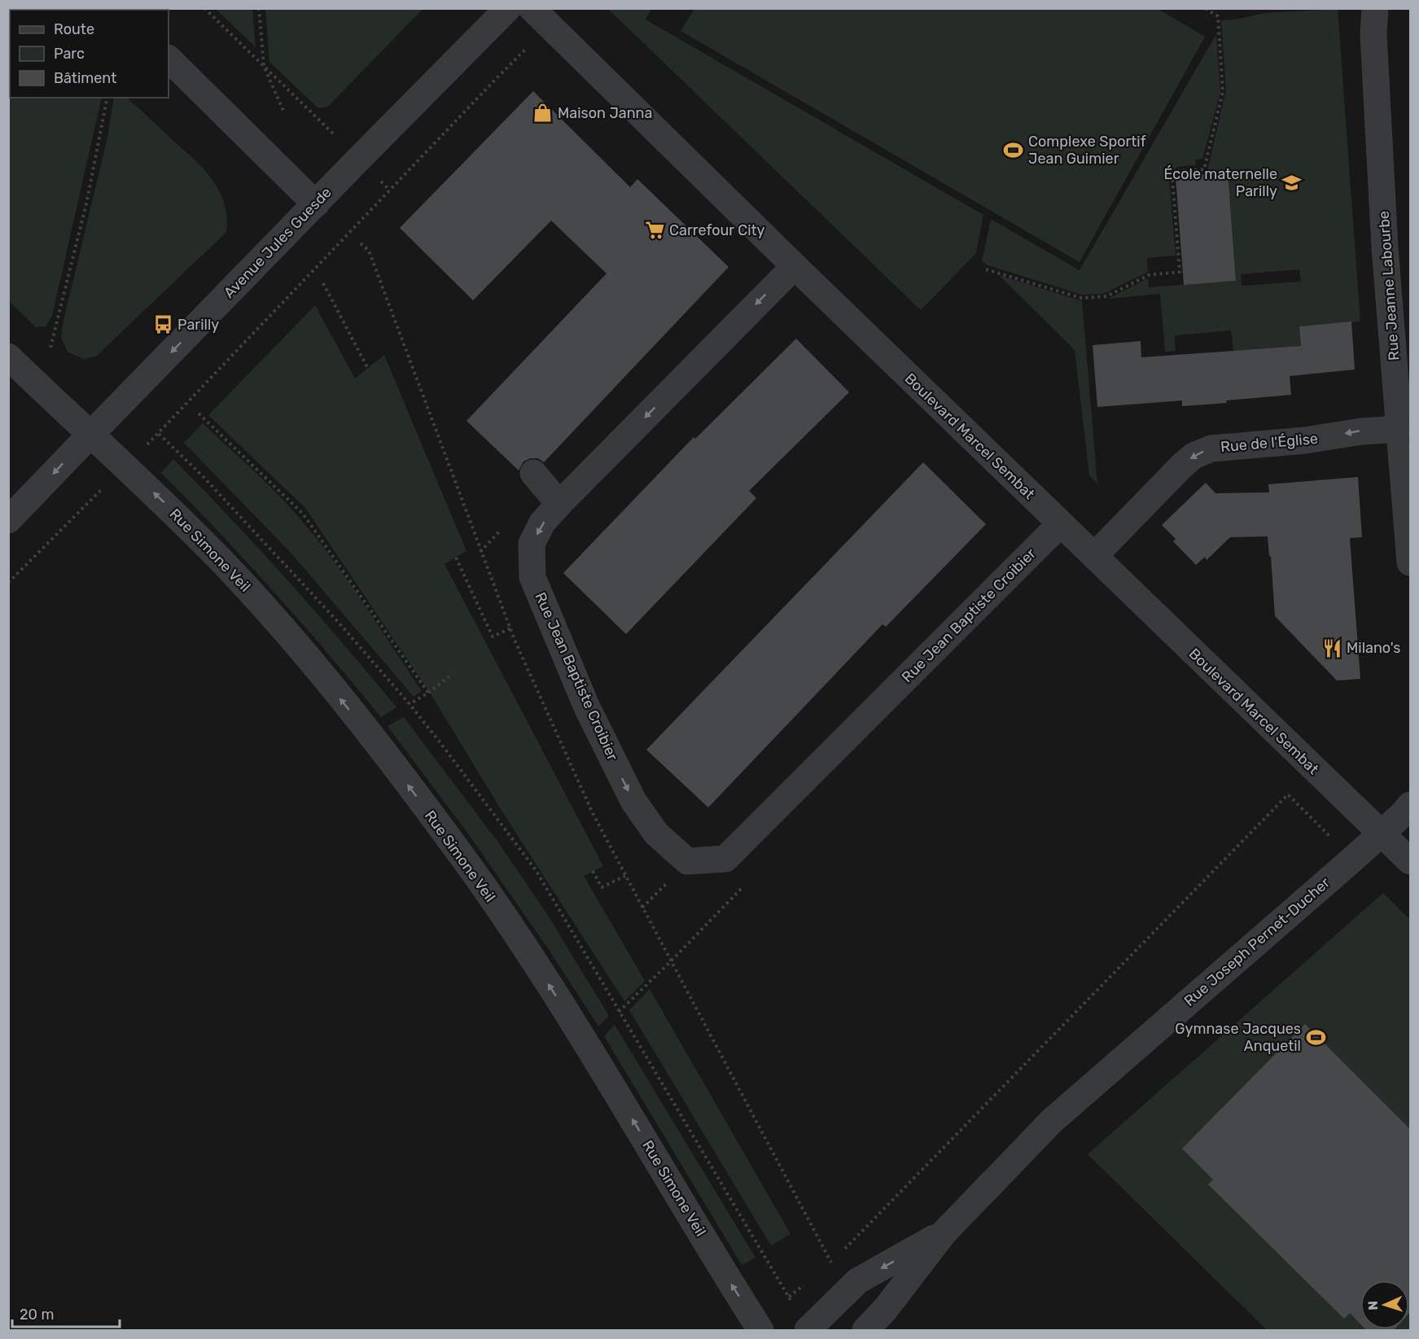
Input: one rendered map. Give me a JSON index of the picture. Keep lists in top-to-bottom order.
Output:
{
  "streets": {
    "street": [
      "Avenue Jules Guesde",
      "Rue Jeanne Labourbe",
      "Boulevard Marcel Sembat",
      "Rue de l'Église",
      "Rue Simone Veil",
      "Rue Jean Baptiste Croibier",
      "Rue Joseph Pernet-Ducher"
    ]
  },
  "crossings": [
    ["Avenue Jules Guesde", "Rue Simone Veil"],
    ["Rue Jeanne Labourbe", "Rue de l'Église"],
    ["Boulevard Marcel Sembat", "Rue de l'Église"],
    ["Boulevard Marcel Sembat", "Rue Jean Baptiste Croibier"],
    ["Boulevard Marcel Sembat", "Rue Joseph Pernet-Ducher"]
  ],
  "one_way": ["Avenue Jules Guesde", "Rue de l'Église", "Rue Simone Veil"],
  "places": {
    "shop": ["Maison Janna"],
    "sports": ["Complexe Sportif Jean Guimier", "Gymnase Jacques Anquetil"],
    "school or university": ["École maternelle Parilly"],
    "supermarket": ["Carrefour City"],
    "bus stop": ["Parilly"],
    "restaurant": ["Milano's"]
  },
  "legend": ["Route", "Parc", "Bâtiment"],
  "scale_bar": "20 m",
  "north": "left"
}
